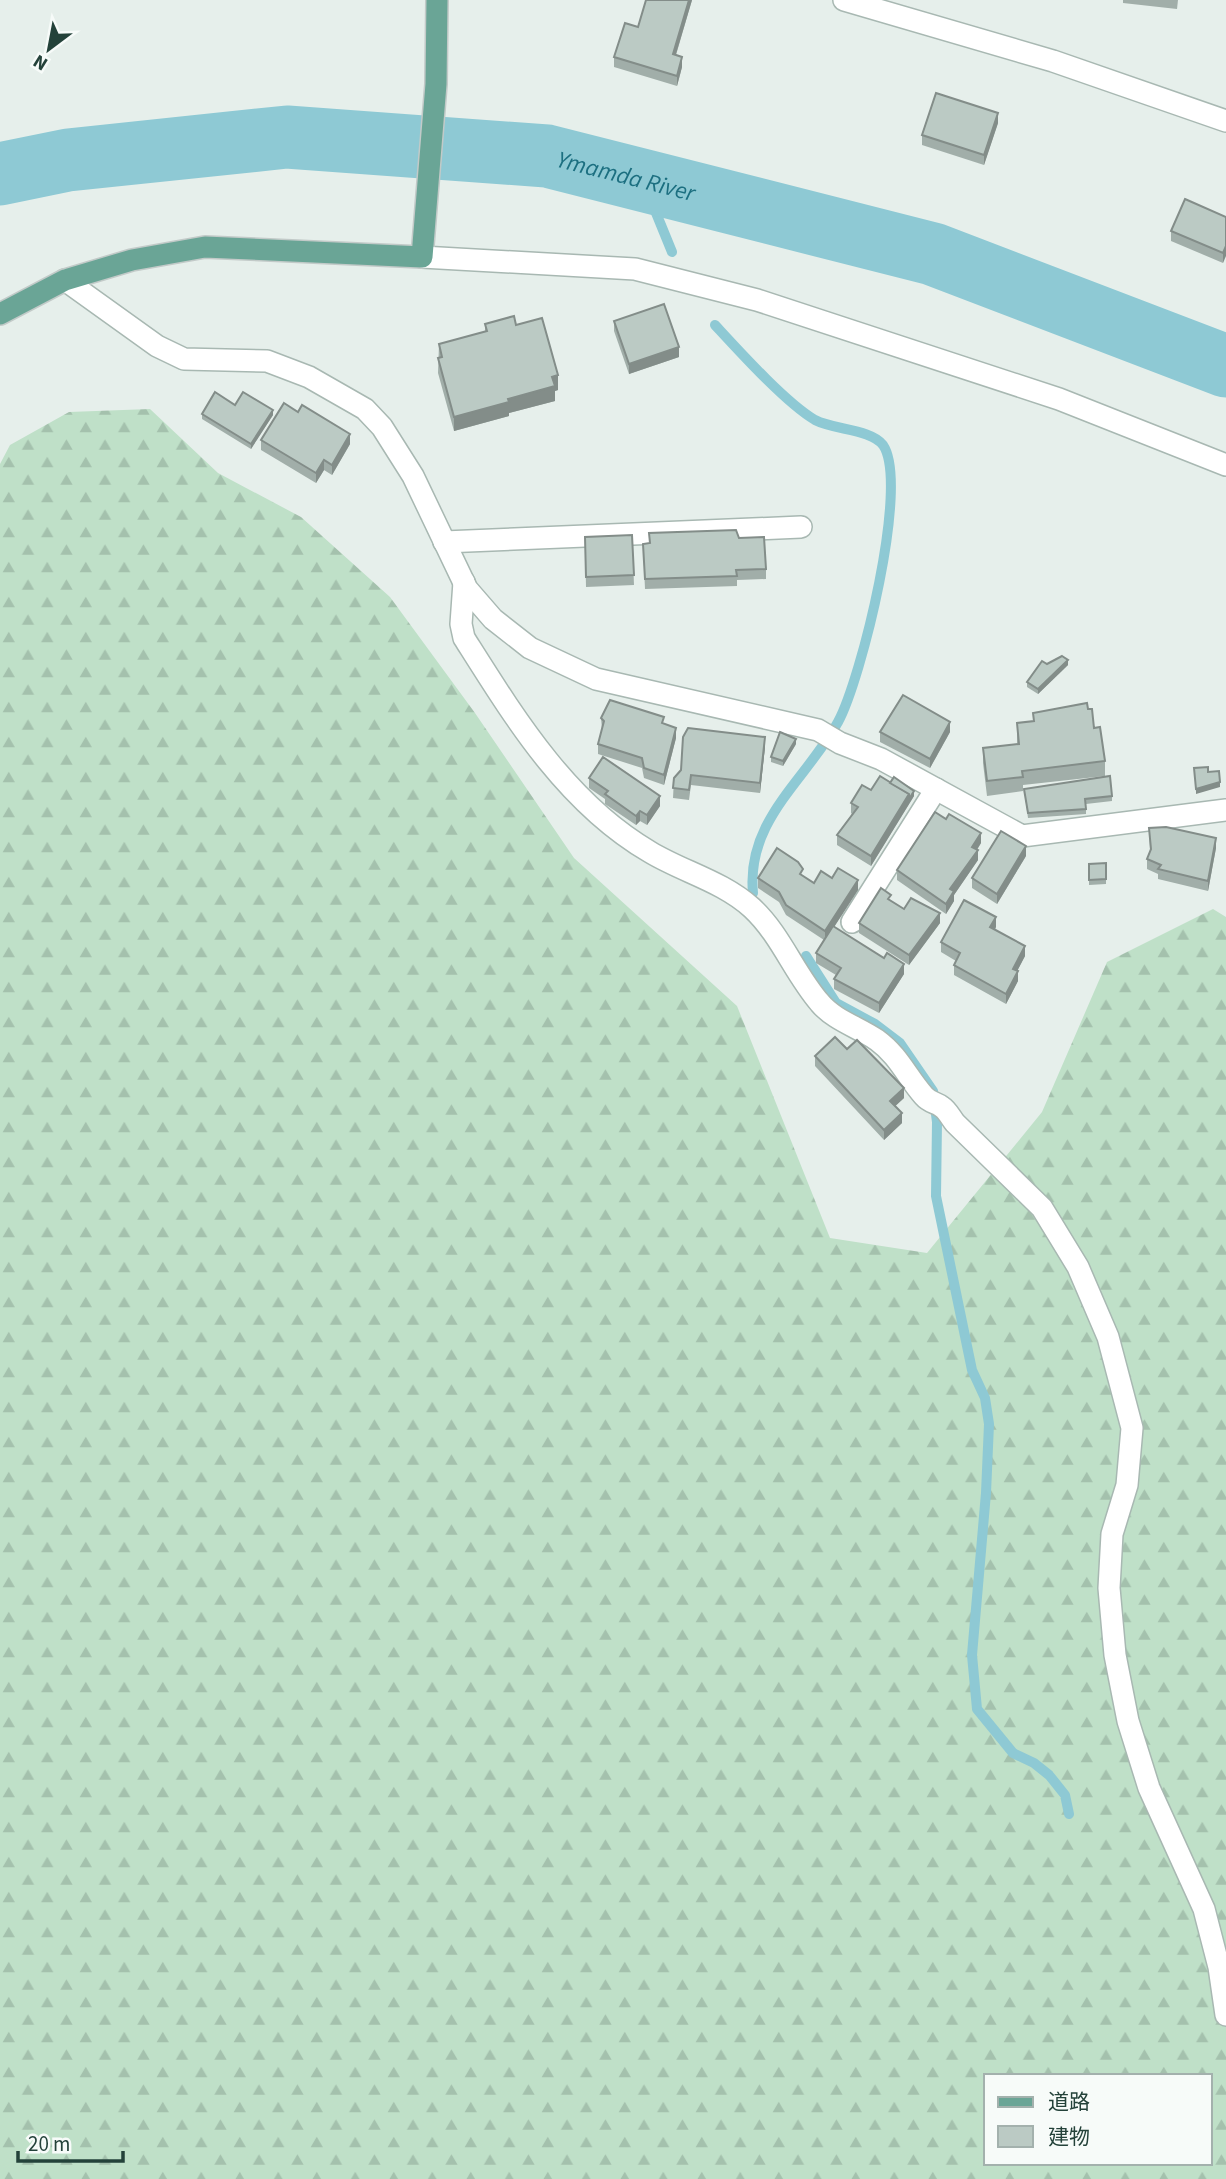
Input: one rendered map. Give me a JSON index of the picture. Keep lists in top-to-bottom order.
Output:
{
  "water": ["Ymamda River"],
  "legend": ["道路", "建物"],
  "scale_bar": "20 m",
  "north": "bottom left"
}
